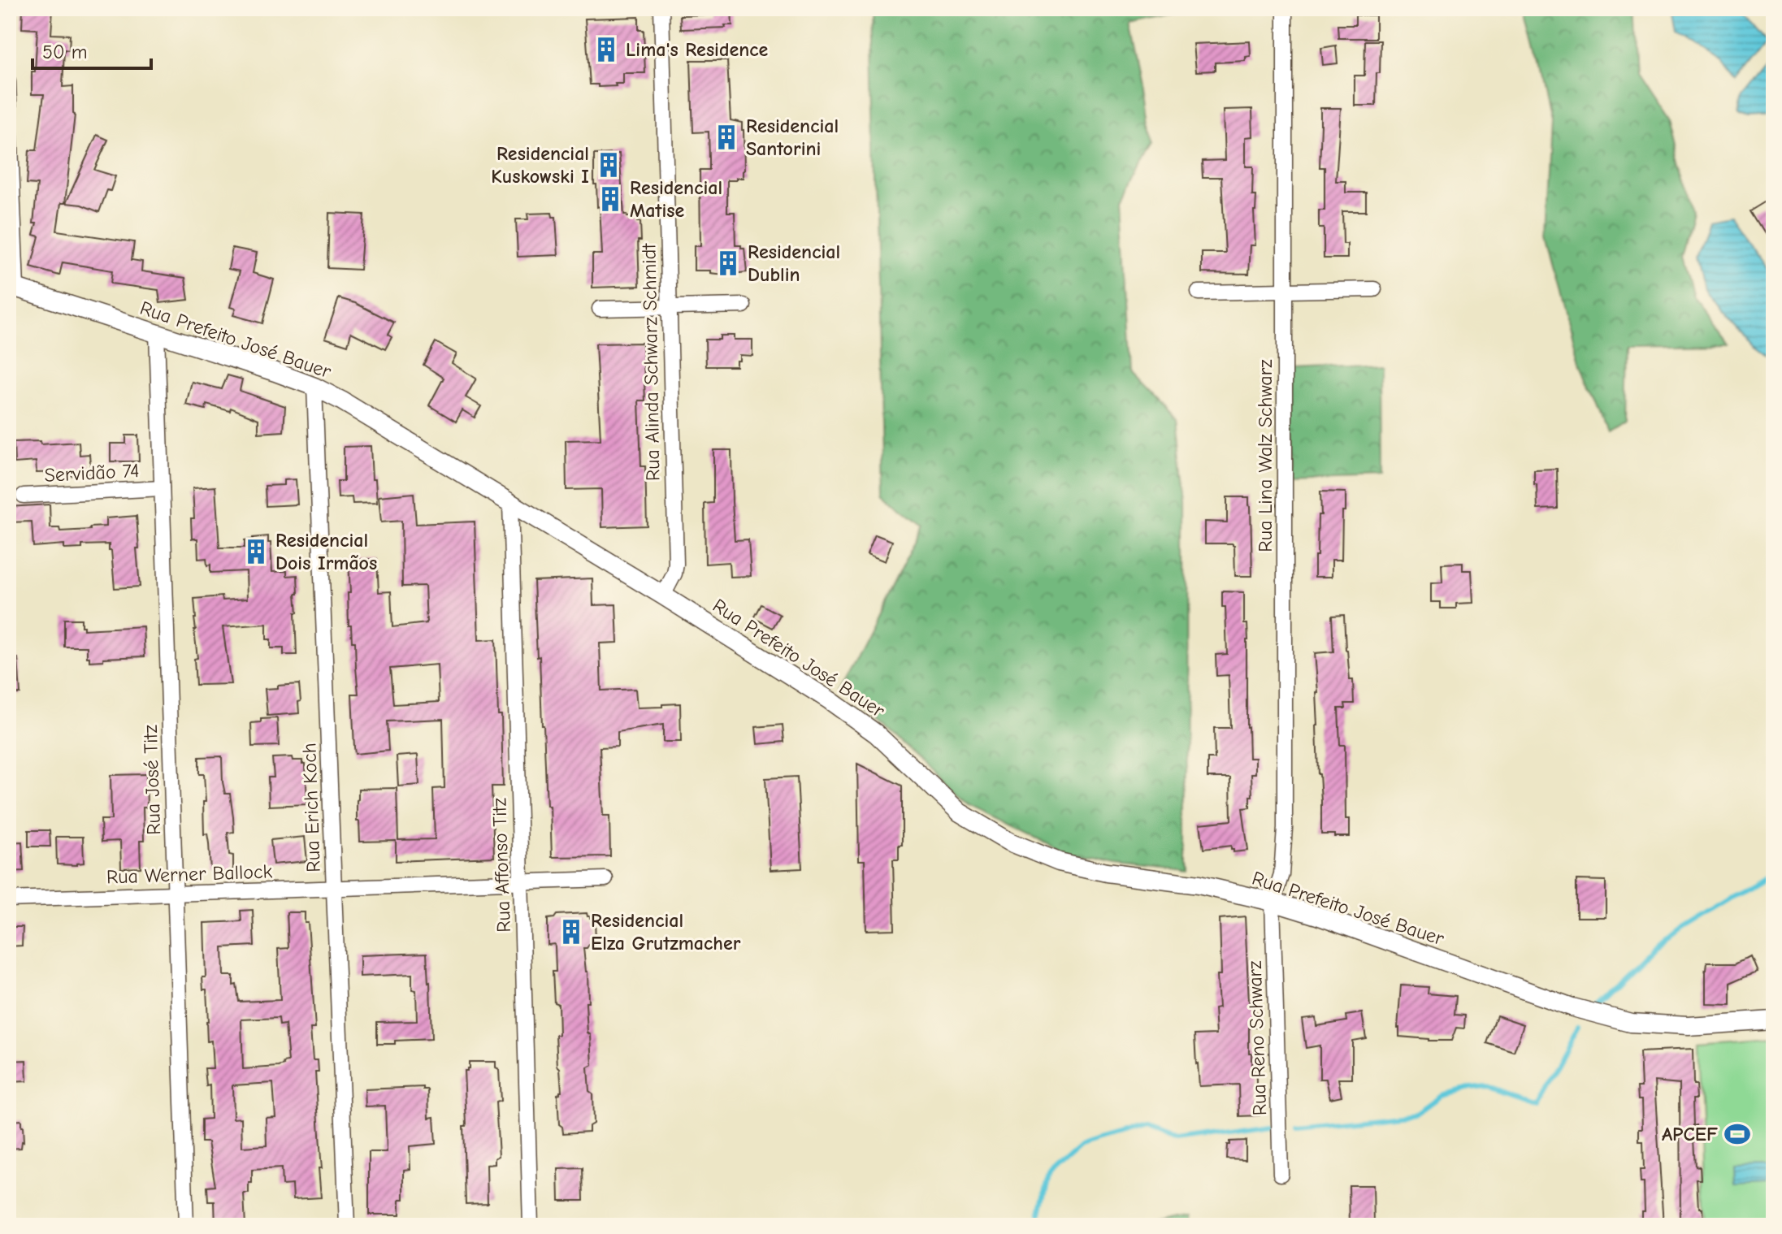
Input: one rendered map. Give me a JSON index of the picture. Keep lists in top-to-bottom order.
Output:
{
  "streets": {
    "street": [
      "Rua Prefeito José Bauer",
      "Rua Alinda Schwarz Schmidt",
      "Rua Lina Walz Schwarz",
      "Servidão 74",
      "Rua José Titz",
      "Rua Erich Koch",
      "Rua Affonso Titz",
      "Rua Werner Ballock",
      "Rua Reno Schwarz"
    ]
  },
  "crossings": [
    ["Rua Prefeito José Bauer", "Rua Alinda Schwarz Schmidt"],
    ["Rua Prefeito José Bauer", "Rua Lina Walz Schwarz"],
    ["Rua Prefeito José Bauer", "Rua José Titz"],
    ["Rua Prefeito José Bauer", "Rua Erich Koch"],
    ["Rua Prefeito José Bauer", "Rua Affonso Titz"],
    ["Rua Prefeito José Bauer", "Rua Reno Schwarz"],
    ["Rua Lina Walz Schwarz", "Rua Reno Schwarz"],
    ["Servidão 74", "Rua José Titz"],
    ["Rua José Titz", "Rua Werner Ballock"],
    ["Rua Erich Koch", "Rua Werner Ballock"],
    ["Rua Affonso Titz", "Rua Werner Ballock"]
  ],
  "places": {
    "building": [
      "Lima's Residence",
      "Residencial Santorini",
      "Residencial Kuskowski I",
      "Residencial Matise",
      "Residencial Dublin",
      "Residencial Dois Irmãos",
      "Residencial Elza Grutzmacher"
    ],
    "sports": ["APCEF"]
  },
  "scale_bar": "50 m"
}
